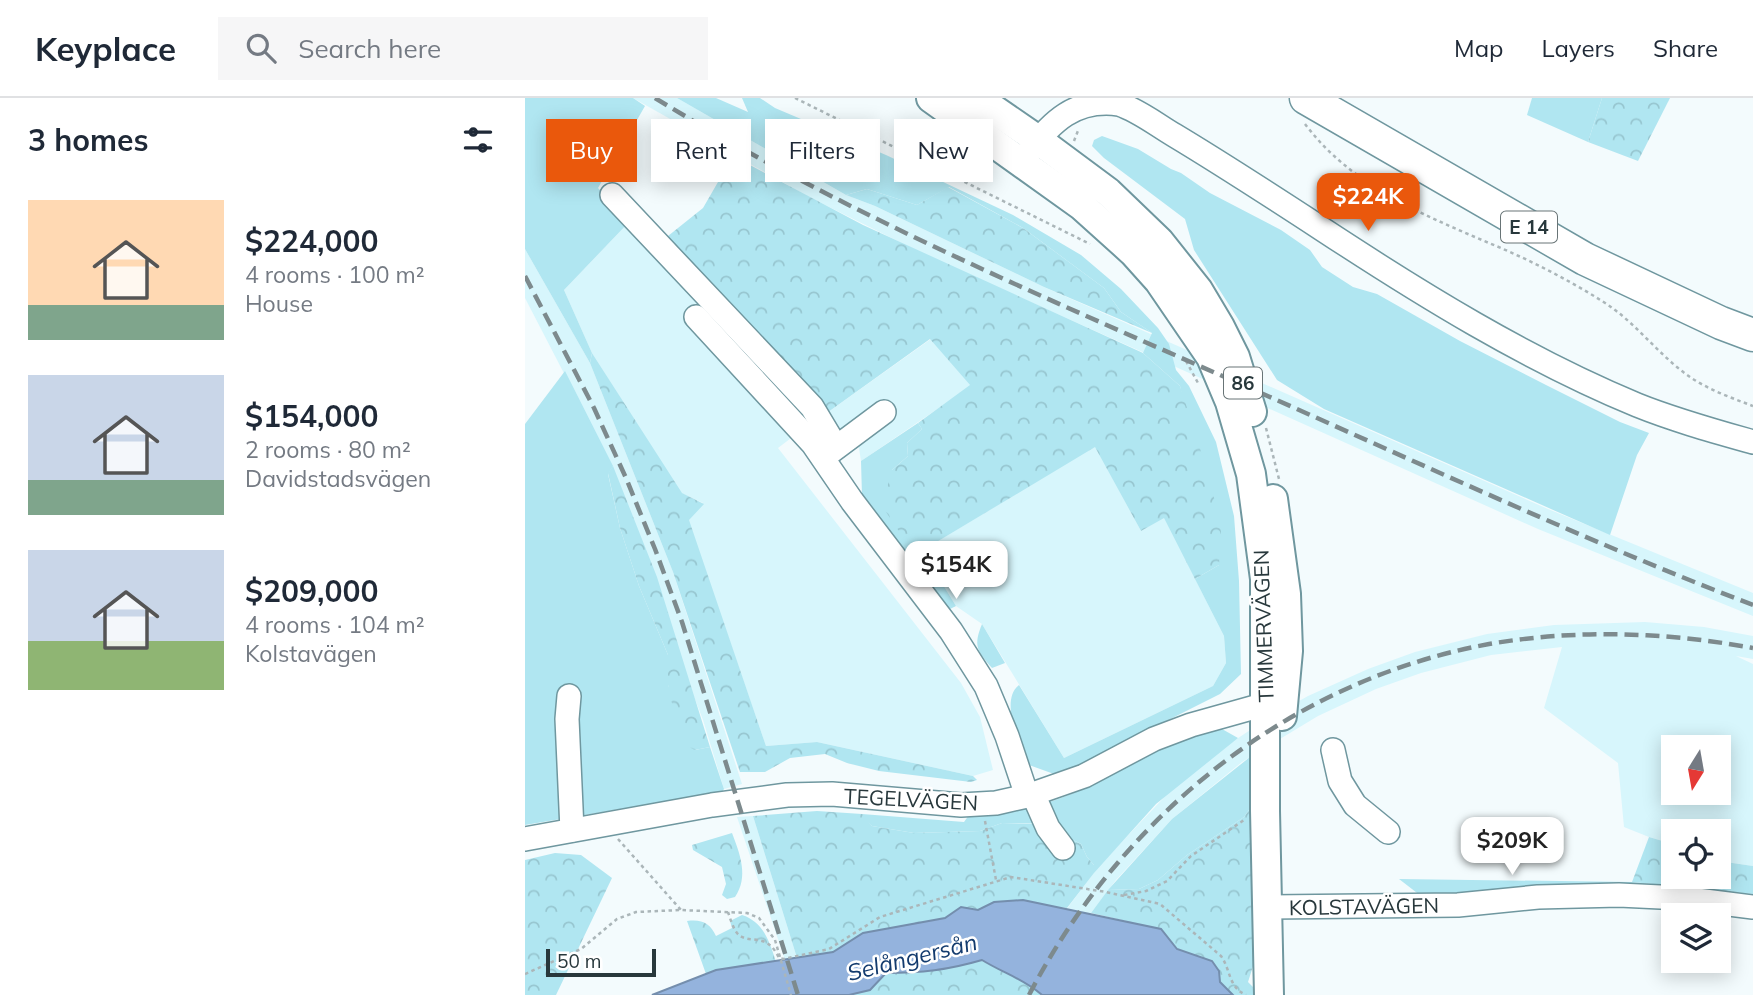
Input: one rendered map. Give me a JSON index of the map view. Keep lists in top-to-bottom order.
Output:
{
  "streets": {
    "highway": ["E 14"],
    "main road": ["86", "TIMMERVÄGEN"],
    "street": ["TEGELVÄGEN", "KOLSTAVÄGEN"]
  },
  "crossings": [
    ["TIMMERVÄGEN", "TEGELVÄGEN"],
    ["TIMMERVÄGEN", "KOLSTAVÄGEN"]
  ],
  "water": ["Selångersån"],
  "scale_bar": "50 m",
  "north": "bottom",
  "page": {
    "header": "Keyplace",
    "search": "Search here",
    "nav": ["Map", "Layers", "Share"],
    "heading": "3 homes",
    "chip": [
      "Buy",
      "Rent",
      "Filters",
      "New"
    ],
    "price": ["$224K", "$154K", "$209K"],
    "list": [
      {
        "name": "$224,000",
        "note": "4 rooms · 100 m² · House"
      },
      {
        "name": "$154,000",
        "note": "2 rooms · 80 m² · Davidstadsvägen"
      },
      {
        "name": "$209,000",
        "note": "4 rooms · 104 m² · Kolstavägen"
      }
    ],
    "scale": "50 m"
  }
}
